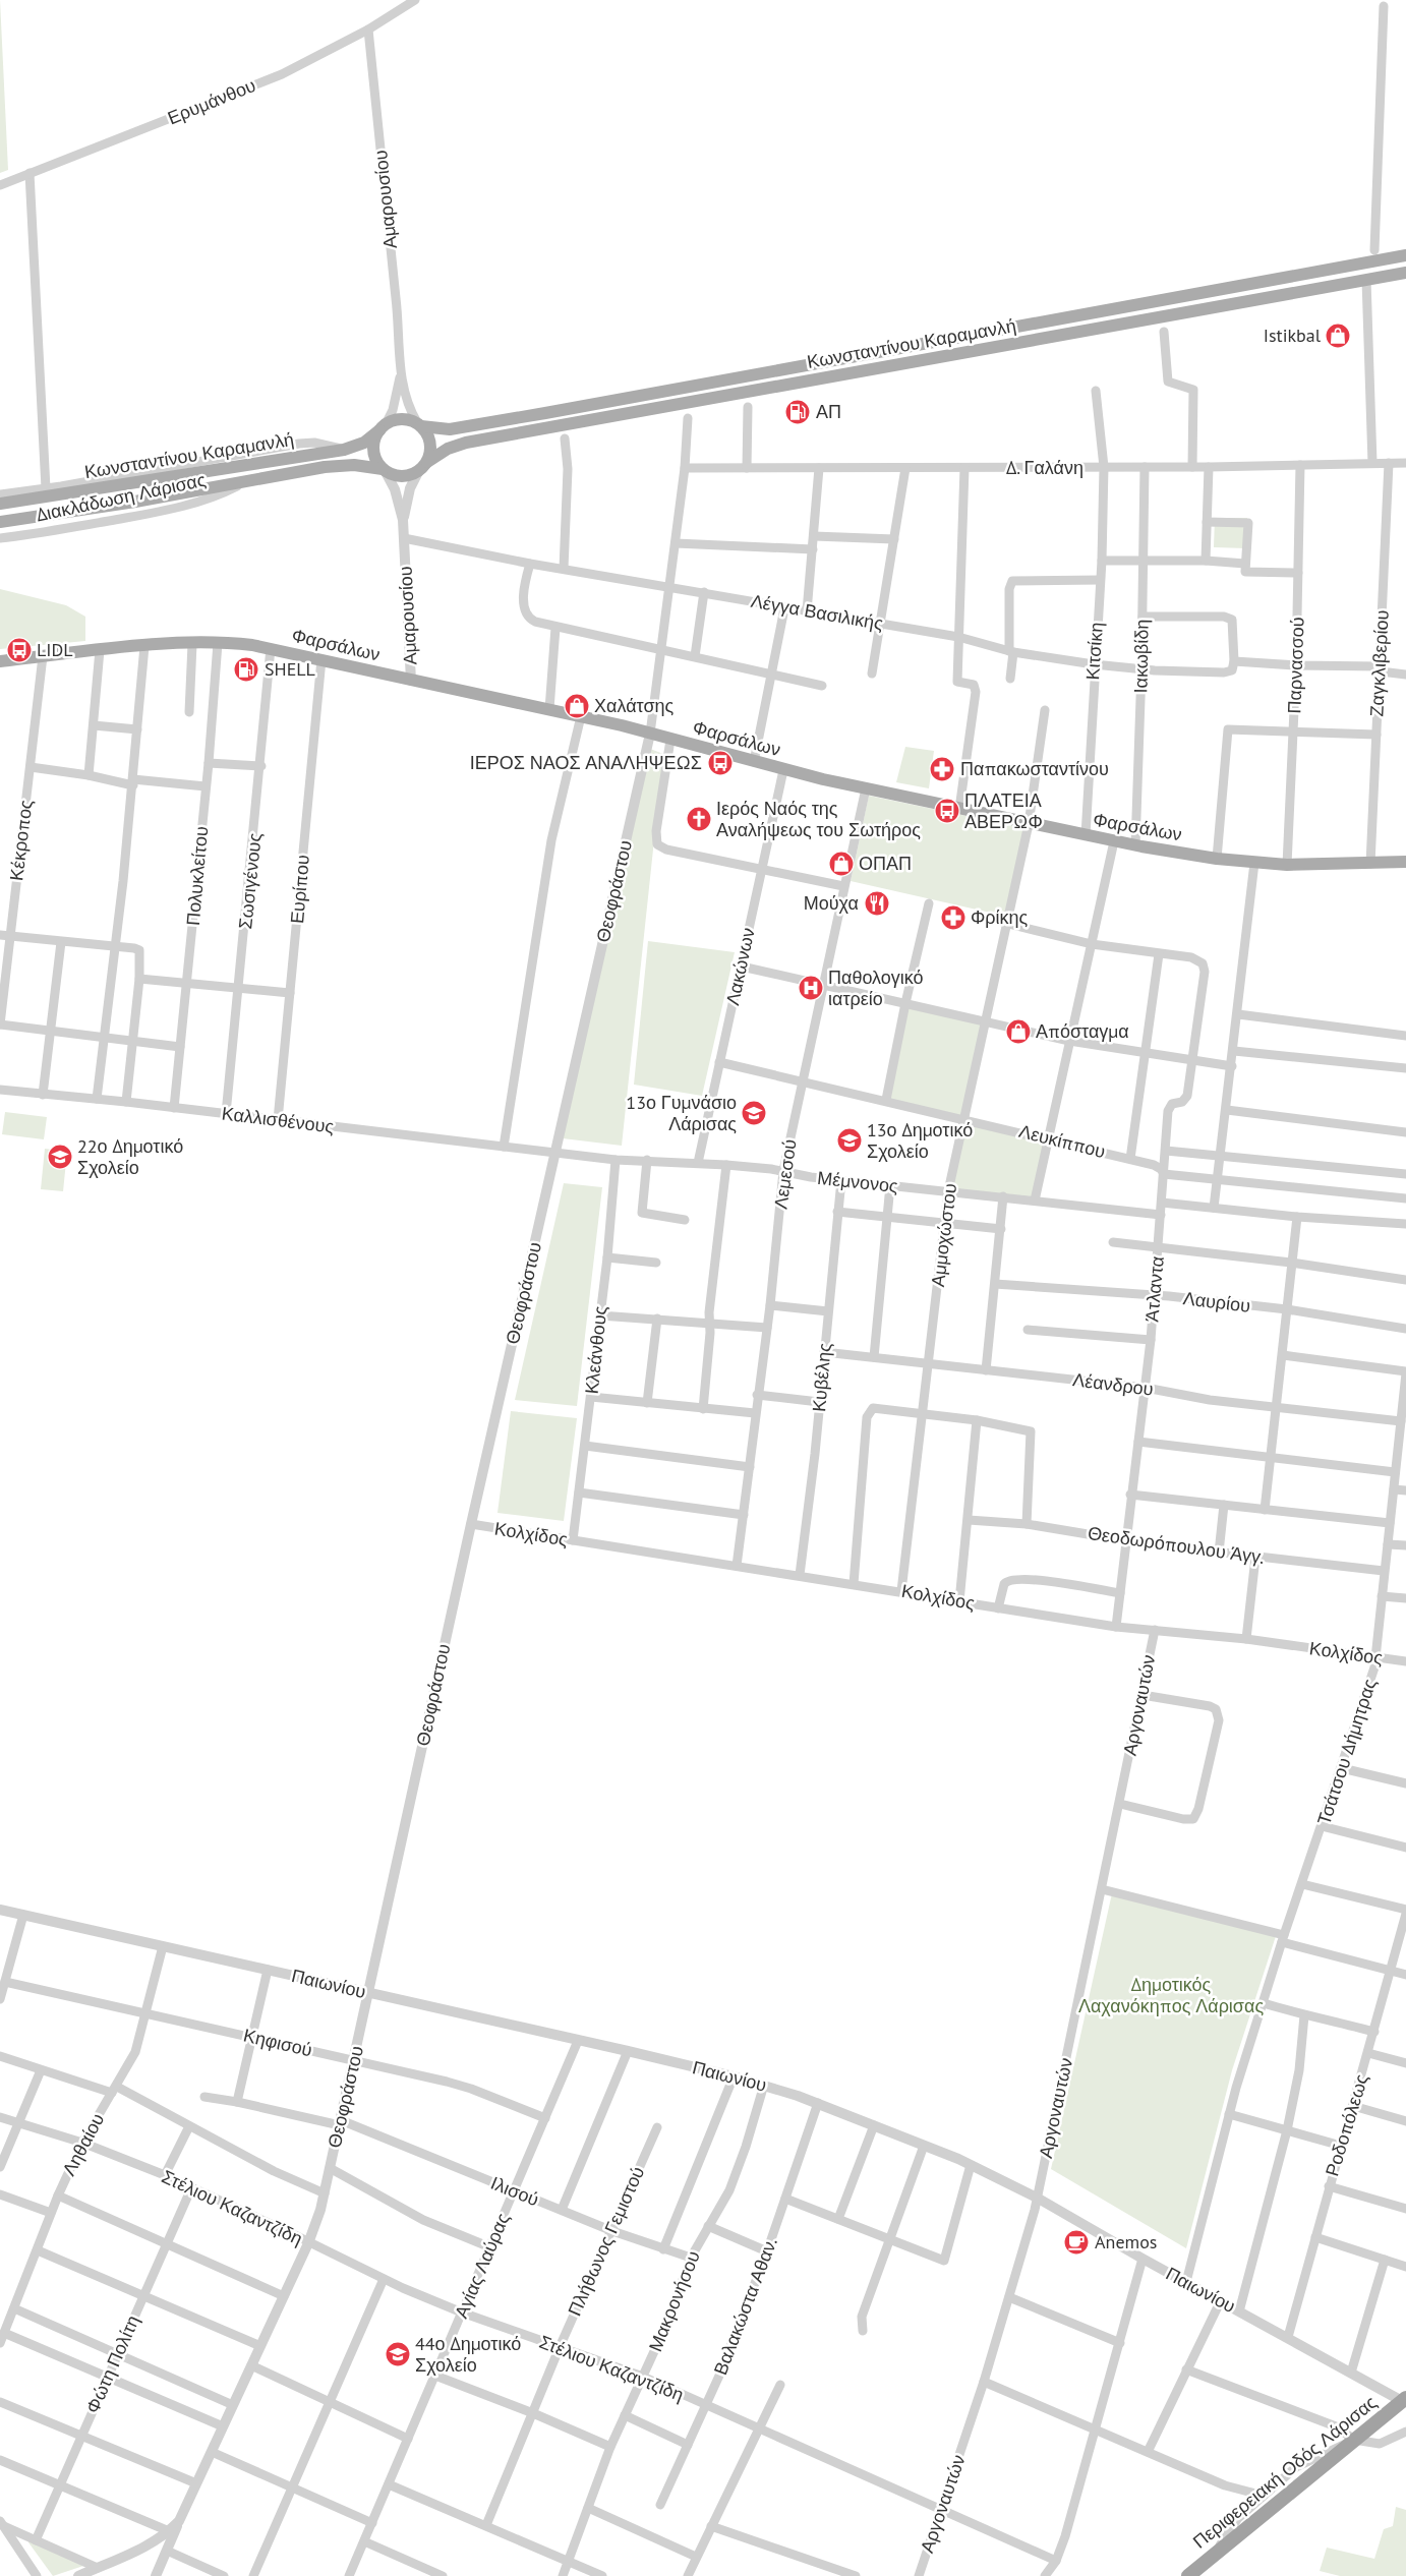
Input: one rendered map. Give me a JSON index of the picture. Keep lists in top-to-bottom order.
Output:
{
  "streets": {
    "highway": ["Περιφερειακή Οδός Λάρισας"],
    "main road": ["Κωνσταντίνου Καραμανλή", "Φαρσάλων"],
    "street": [
      "Ερυμάνθου",
      "Αμαρουσίου",
      "Δ. Γαλάνη",
      "Διακλάδωση Λάρισας",
      "Λέγγα Βασιλικής",
      "Κιτσίκη",
      "Ιακωβίδη",
      "Ζαγκλιβερίου",
      "Παρνασσού",
      "Κέκροπος",
      "Πολυκλείτου",
      "Σωσιγένους",
      "Ευρίπου",
      "Θεοφράστου",
      "Λακώνων",
      "Καλλισθένους",
      "Λευκίππου",
      "Λεμεσού",
      "Μέμνονος",
      "Αμμοχώστου",
      "Άτλαντα",
      "Λαυρίου",
      "Κλεάνθους",
      "Κυβέλης",
      "Λέανδρου",
      "Κολχίδος",
      "Θεοδωρόπουλου Άγγ.",
      "Αργοναυτών",
      "Τσάτσου Δήμητρας",
      "Παιωνίου",
      "Κηφισού",
      "Ροδοπόλεως",
      "Ληθαίου",
      "Ιλισού",
      "Στέλιου Καζαντζίδη",
      "Πλήθωνος Γεμιστού",
      "Αγίας Λαύρας",
      "Μακρονήσου",
      "Βαλακώστα Αθαν.",
      "Φώτη Πολίτη"
    ]
  },
  "crossings": [
    ["Ερυμάνθου", "Αμαρουσίου"],
    ["Αμαρουσίου", "Κωνσταντίνου Καραμανλή"],
    ["Αμαρουσίου", "Λέγγα Βασιλικής"],
    ["Αμαρουσίου", "Φαρσάλων"],
    ["Κωνσταντίνου Καραμανλή", "Διακλάδωση Λάρισας"],
    ["Δ. Γαλάνη", "Κιτσίκη"],
    ["Δ. Γαλάνη", "Ιακωβίδη"],
    ["Δ. Γαλάνη", "Ζαγκλιβερίου"],
    ["Δ. Γαλάνη", "Παρνασσού"],
    ["Λέγγα Βασιλικής", "Κιτσίκη"],
    ["Λέγγα Βασιλικής", "Ιακωβίδη"],
    ["Φαρσάλων", "Κιτσίκη"],
    ["Φαρσάλων", "Ιακωβίδη"],
    ["Φαρσάλων", "Ζαγκλιβερίου"],
    ["Φαρσάλων", "Παρνασσού"],
    ["Φαρσάλων", "Κέκροπος"],
    ["Φαρσάλων", "Πολυκλείτου"],
    ["Φαρσάλων", "Σωσιγένους"],
    ["Φαρσάλων", "Ευρίπου"],
    ["Φαρσάλων", "Θεοφράστου"],
    ["Φαρσάλων", "Λακώνων"],
    ["Φαρσάλων", "Λεμεσού"],
    ["Φαρσάλων", "Αμμοχώστου"],
    ["Πολυκλείτου", "Καλλισθένους"],
    ["Σωσιγένους", "Καλλισθένους"],
    ["Ευρίπου", "Καλλισθένους"],
    ["Θεοφράστου", "Καλλισθένους"],
    ["Θεοφράστου", "Μέμνονος"],
    ["Θεοφράστου", "Κολχίδος"],
    ["Θεοφράστου", "Παιωνίου"],
    ["Θεοφράστου", "Κηφισού"],
    ["Θεοφράστου", "Ιλισού"],
    ["Θεοφράστου", "Στέλιου Καζαντζίδη"],
    ["Λακώνων", "Λευκίππου"],
    ["Λακώνων", "Μέμνονος"],
    ["Καλλισθένους", "Μέμνονος"],
    ["Λευκίππου", "Λεμεσού"],
    ["Λευκίππου", "Αμμοχώστου"],
    ["Λευκίππου", "Άτλαντα"],
    ["Λεμεσού", "Μέμνονος"],
    ["Λεμεσού", "Κολχίδος"],
    ["Μέμνονος", "Αμμοχώστου"],
    ["Μέμνονος", "Άτλαντα"],
    ["Μέμνονος", "Κλεάνθους"],
    ["Μέμνονος", "Κυβέλης"],
    ["Αμμοχώστου", "Λέανδρου"],
    ["Αμμοχώστου", "Κολχίδος"],
    ["Άτλαντα", "Λαυρίου"],
    ["Άτλαντα", "Λέανδρου"],
    ["Άτλαντα", "Κολχίδος"],
    ["Άτλαντα", "Θεοδωρόπουλου Άγγ."],
    ["Κλεάνθους", "Κολχίδος"],
    ["Κυβέλης", "Λέανδρου"],
    ["Κυβέλης", "Κολχίδος"],
    ["Λέανδρου", "Τσάτσου Δήμητρας"],
    ["Κολχίδος", "Αργοναυτών"],
    ["Κολχίδος", "Τσάτσου Δήμητρας"],
    ["Θεοδωρόπουλου Άγγ.", "Τσάτσου Δήμητρας"],
    ["Αργοναυτών", "Παιωνίου"],
    ["Αργοναυτών", "Στέλιου Καζαντζίδη"],
    ["Τσάτσου Δήμητρας", "Παιωνίου"],
    ["Παιωνίου", "Ροδοπόλεως"],
    ["Παιωνίου", "Ληθαίου"],
    ["Παιωνίου", "Αγίας Λαύρας"],
    ["Παιωνίου", "Μακρονήσου"],
    ["Παιωνίου", "Βαλακώστα Αθαν."],
    ["Παιωνίου", "Περιφερειακή Οδός Λάρισας"],
    ["Κηφισού", "Ληθαίου"],
    ["Κηφισού", "Αγίας Λαύρας"],
    ["Ληθαίου", "Στέλιου Καζαντζίδη"],
    ["Ιλισού", "Πλήθωνος Γεμιστού"],
    ["Ιλισού", "Αγίας Λαύρας"],
    ["Ιλισού", "Μακρονήσου"],
    ["Στέλιου Καζαντζίδη", "Πλήθωνος Γεμιστού"],
    ["Στέλιου Καζαντζίδη", "Αγίας Λαύρας"],
    ["Στέλιου Καζαντζίδη", "Μακρονήσου"],
    ["Στέλιου Καζαντζίδη", "Βαλακώστα Αθαν."],
    ["Στέλιου Καζαντζίδη", "Φώτη Πολίτη"]
  ],
  "parks": ["Δημοτικός Λαχανόκηπος Λάρισας"],
  "places": {
    "shop": [
      "Istikbal",
      "Χαλάτσης",
      "ΟΠΑΠ",
      "Απόσταγμα"
    ],
    "fuel station": ["ΑΠ", "SHELL"],
    "bus stop": ["LIDL", "ΙΕΡΟΣ ΝΑΟΣ ΑΝΑΛΗΨΕΩΣ", "ΠΛΑΤΕΙΑ ΑΒΕΡΩΦ"],
    "pharmacy": ["Παπακωσταντίνου", "Φρίκης"],
    "church": ["Ιερός Ναός της Αναλήψεως του Σωτήρος"],
    "restaurant": ["Μούχα"],
    "hospital": ["Παθολογικό ιατρείο"],
    "school or university": [
      "13ο Γυμνάσιο Λάρισας",
      "13ο Δημοτικό Σχολείο",
      "22ο Δημοτικό Σχολείο",
      "44ο Δημοτικό Σχολείο"
    ],
    "cafe": ["Anemos"]
  }
}
